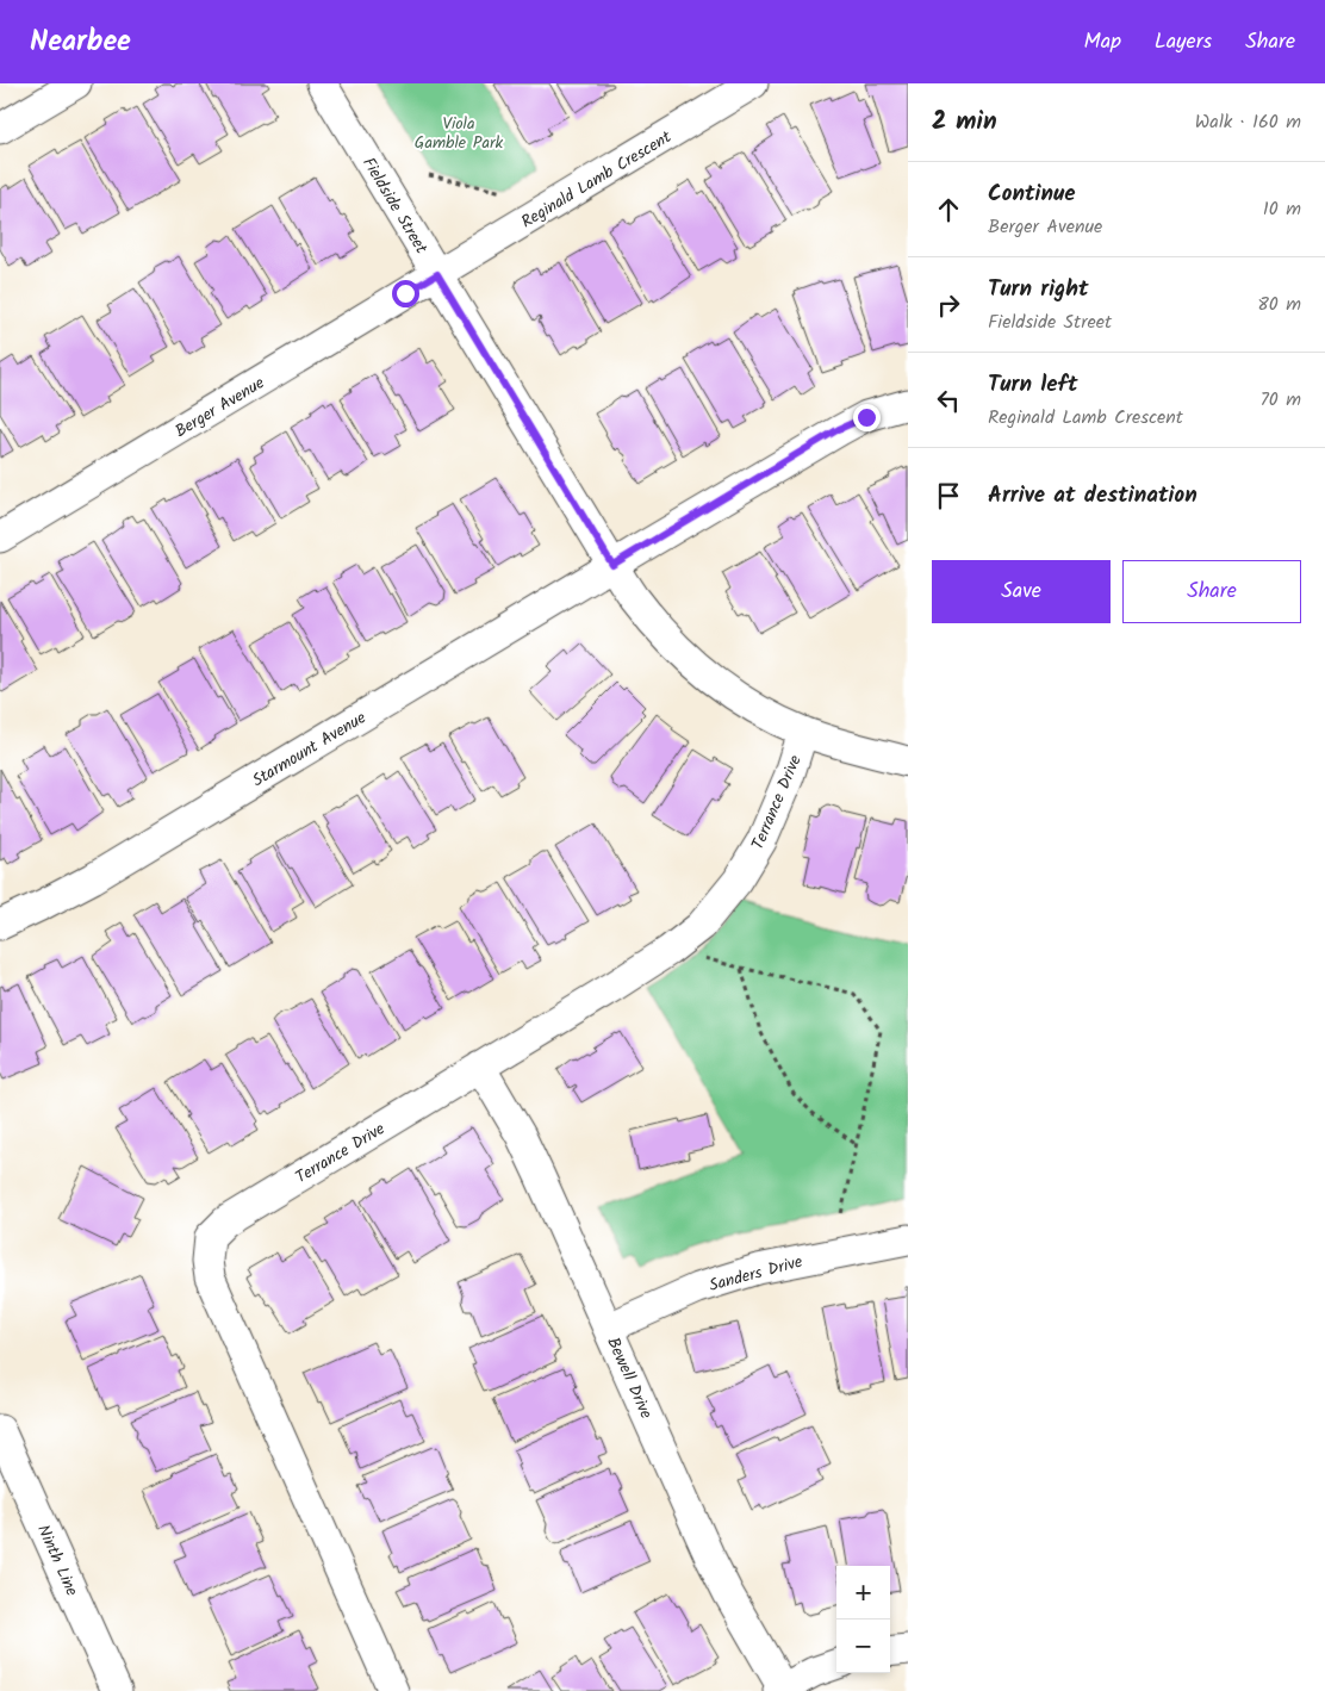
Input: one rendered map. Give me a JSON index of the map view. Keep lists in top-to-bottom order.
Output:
{
  "streets": {
    "street": [
      "Reginald Lamb Crescent",
      "Fieldside Street",
      "Berger Avenue",
      "Starmount Avenue",
      "Terrance Drive",
      "Sanders Drive",
      "Bewell Drive",
      "Ninth Line"
    ]
  },
  "crossings": [
    ["Reginald Lamb Crescent", "Fieldside Street"],
    ["Reginald Lamb Crescent", "Berger Avenue"],
    ["Fieldside Street", "Berger Avenue"],
    ["Fieldside Street", "Starmount Avenue"],
    ["Fieldside Street", "Terrance Drive"],
    ["Terrance Drive", "Bewell Drive"],
    ["Sanders Drive", "Bewell Drive"]
  ],
  "parks": ["Viola Gamble Park"],
  "page": {
    "header": "Nearbee",
    "nav": ["Map", "Layers", "Share"],
    "heading": ["2 min", "Walk · 160 m"],
    "list": [
      ["Continue", "Berger Avenue", "10 m"],
      ["Turn right", "Fieldside Street", "80 m"],
      ["Turn left", "Reginald Lamb Crescent", "70 m"],
      "Arrive at destination"
    ],
    "buttons": ["Save", "Share"],
    "map_buttons": ["+", "−"]
  }
}
